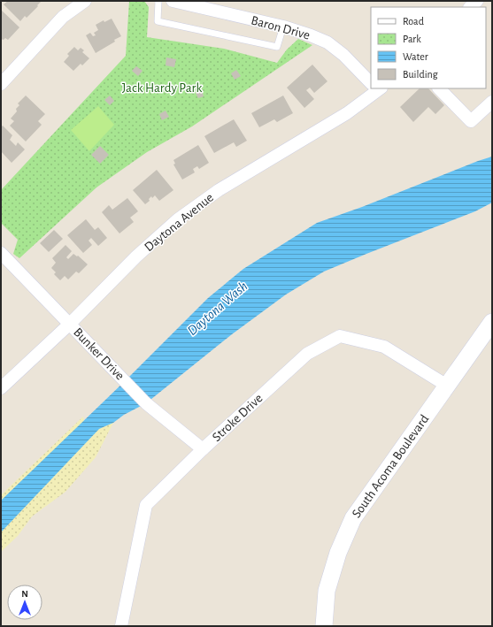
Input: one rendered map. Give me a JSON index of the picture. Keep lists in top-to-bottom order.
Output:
{
  "streets": {
    "main road": ["South Acoma Boulevard"],
    "street": [
      "Baron Drive",
      "Daytona Avenue",
      "Bunker Drive",
      "Stroke Drive"
    ]
  },
  "crossings": [
    ["Daytona Avenue", "Bunker Drive"],
    ["Bunker Drive", "Stroke Drive"],
    ["Stroke Drive", "South Acoma Boulevard"]
  ],
  "water": ["Daytona Wash"],
  "parks": ["Jack Hardy Park"],
  "legend": [
    "Road",
    "Park",
    "Water",
    "Building"
  ],
  "north": "top"
}
